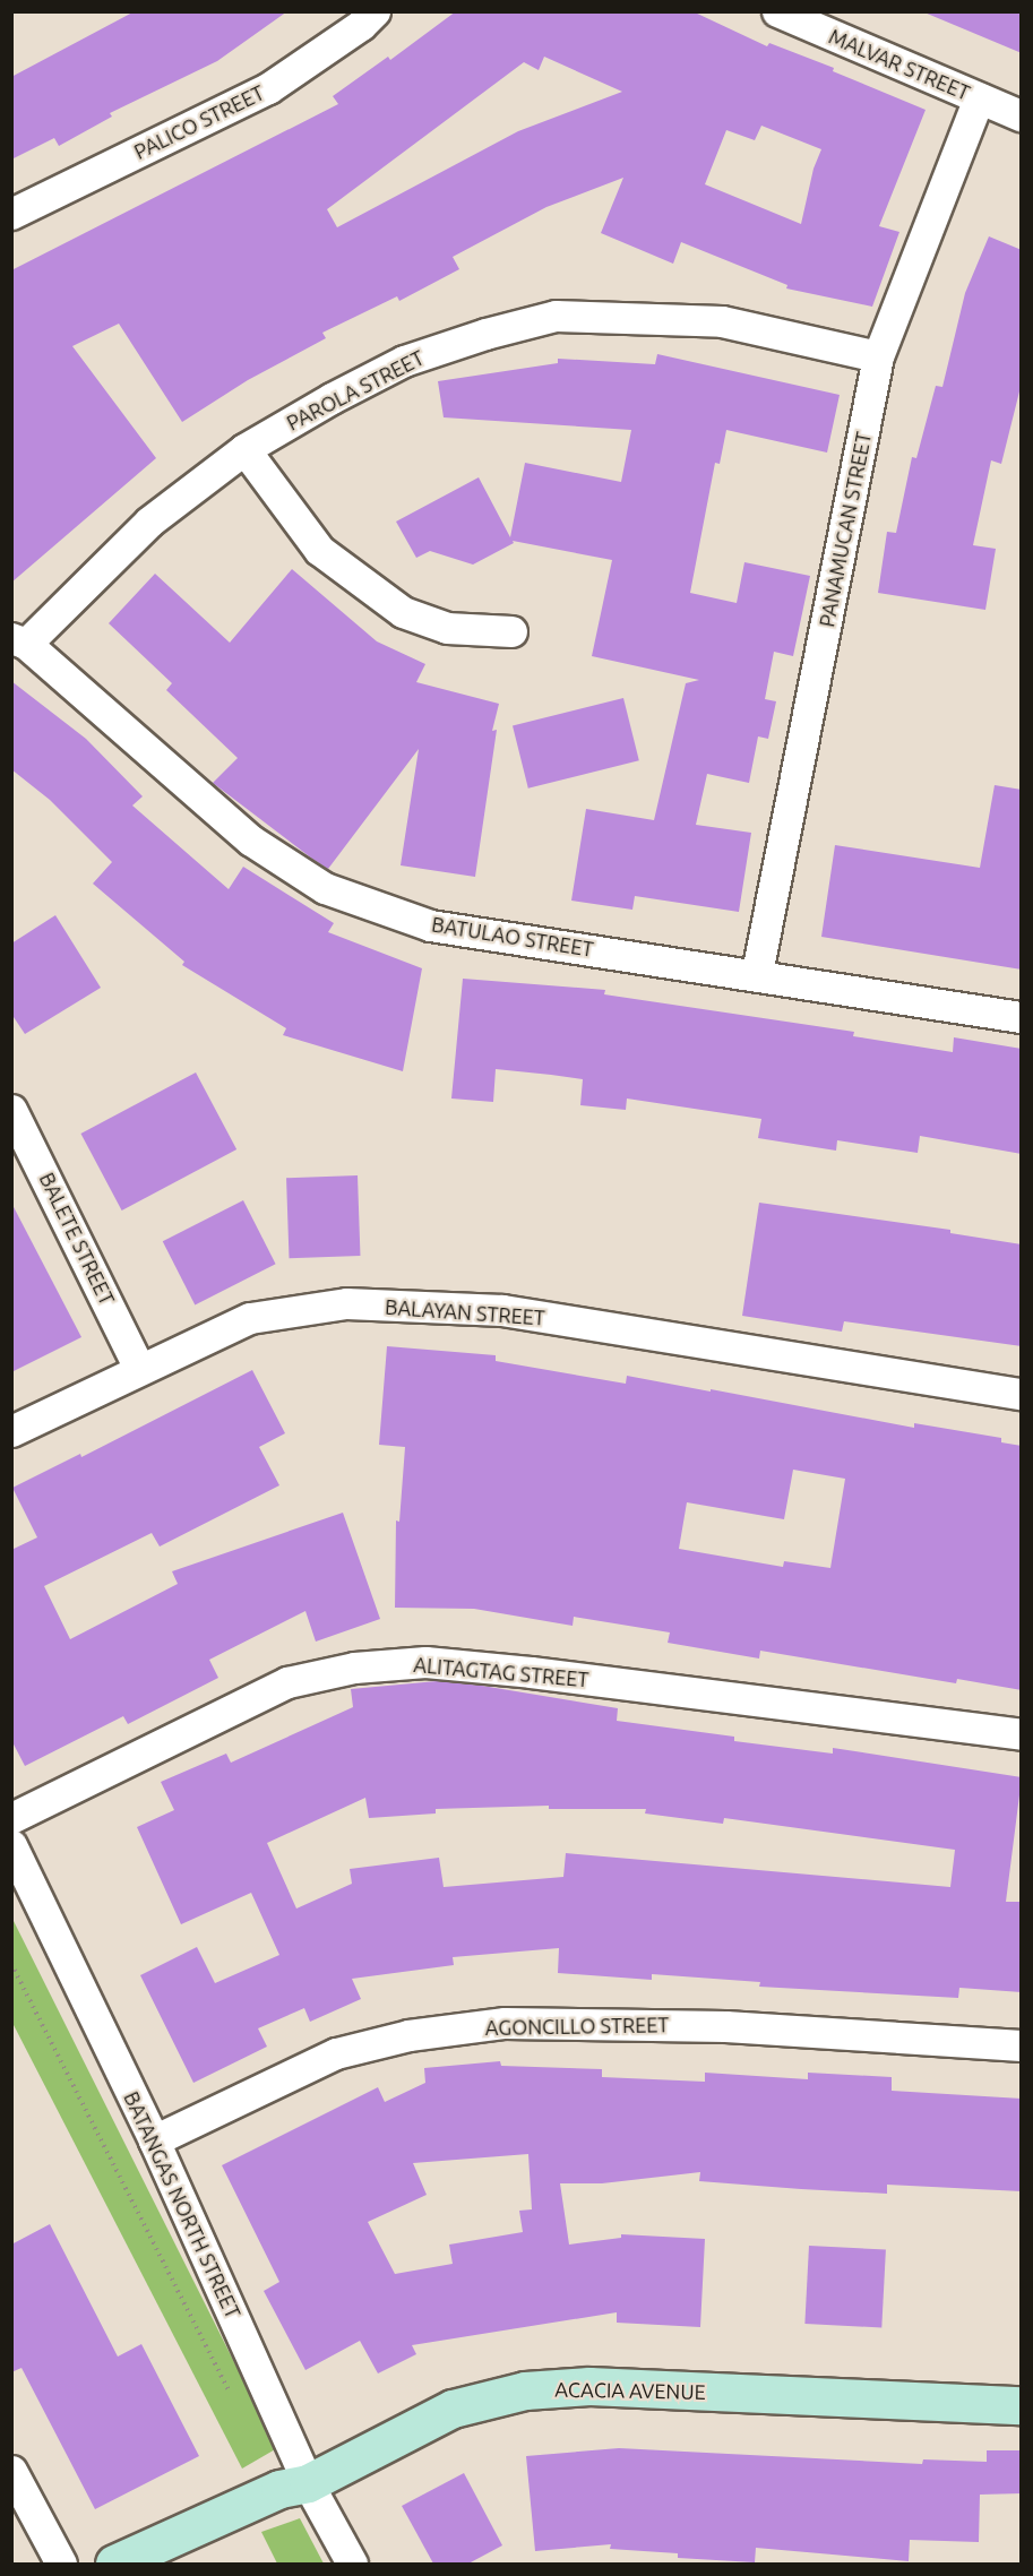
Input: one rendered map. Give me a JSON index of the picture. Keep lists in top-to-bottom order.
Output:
{
  "streets": {
    "street": [
      "MALVAR STREET",
      "PALICO STREET",
      "PAROLA STREET",
      "PANAMUCAN STREET",
      "BATULAO STREET",
      "BALETE STREET",
      "BALAYAN STREET",
      "ALITAGTAG STREET",
      "AGONCILLO STREET",
      "BATANGAS NORTH STREET",
      "ACACIA AVENUE"
    ]
  },
  "crossings": [
    ["MALVAR STREET", "PANAMUCAN STREET"],
    ["PAROLA STREET", "PANAMUCAN STREET"],
    ["PAROLA STREET", "BATULAO STREET"],
    ["PANAMUCAN STREET", "BATULAO STREET"],
    ["BALETE STREET", "BALAYAN STREET"],
    ["AGONCILLO STREET", "BATANGAS NORTH STREET"],
    ["BATANGAS NORTH STREET", "ACACIA AVENUE"]
  ]
}
